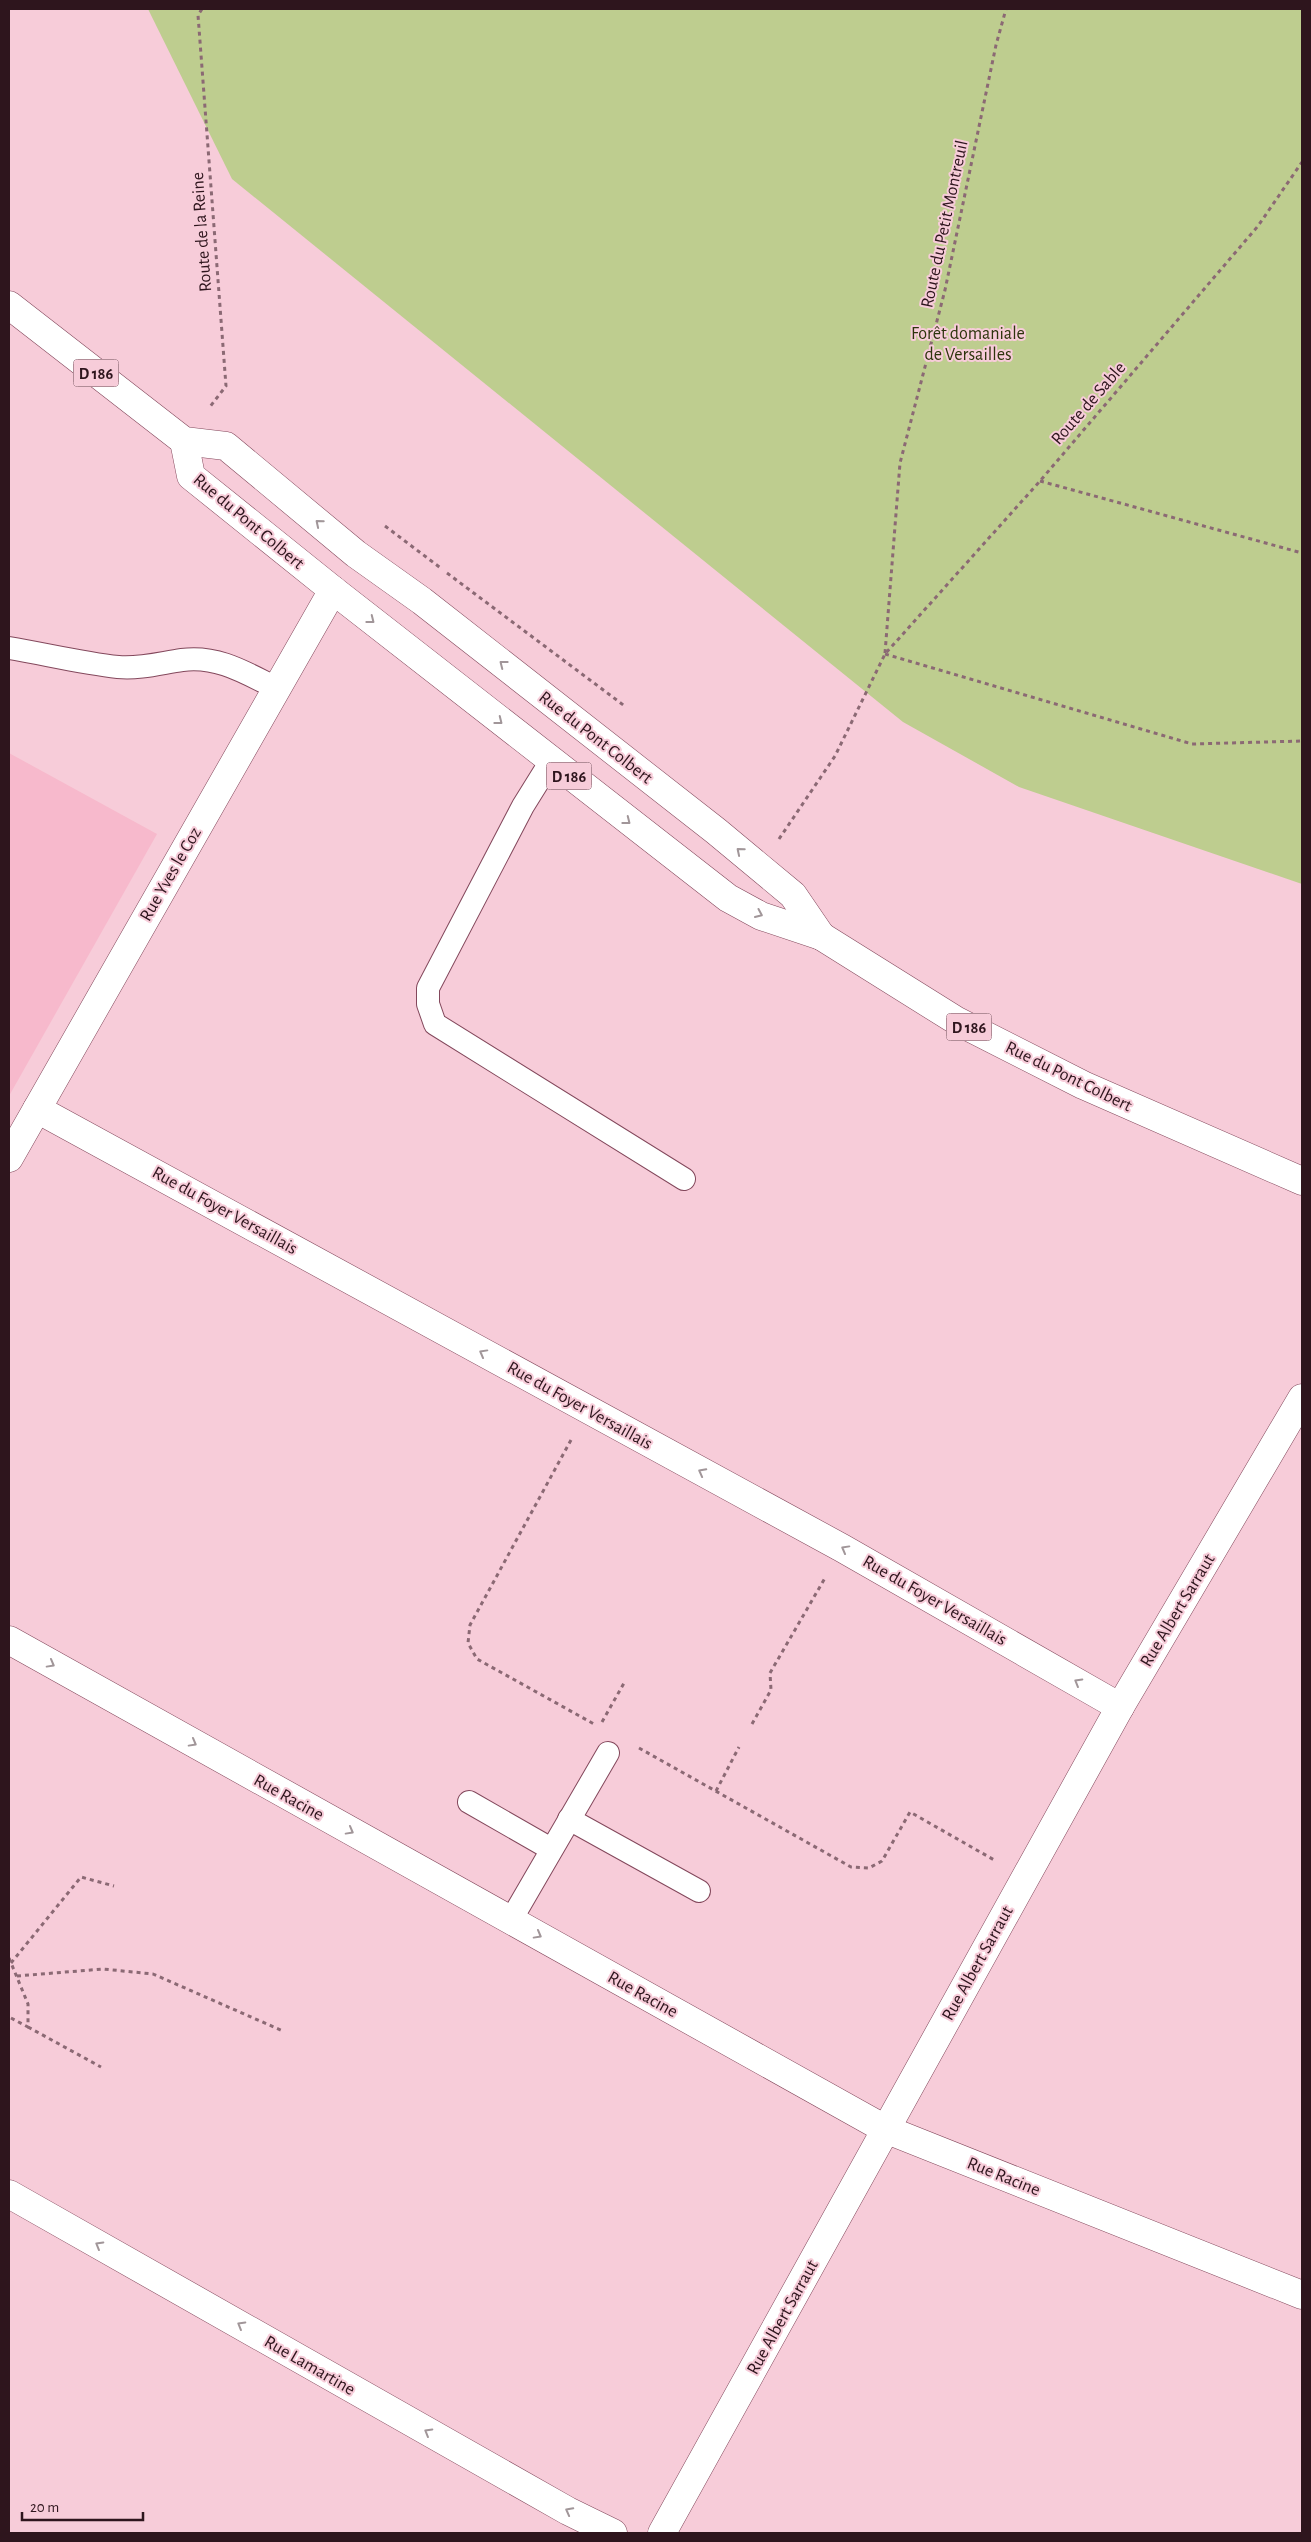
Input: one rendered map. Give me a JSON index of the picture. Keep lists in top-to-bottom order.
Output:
{
  "streets": {
    "main road": [
      "D 186",
      "Rue du Pont Colbert",
      "Rue Yves le Coz",
      "Rue du Foyer Versaillais",
      "Rue Albert Sarraut",
      "Rue Racine",
      "Rue Lamartine"
    ],
    "path": ["Route du Petit Montreuil", "Route de la Reine", "Route de Sable"]
  },
  "crossings": [
    ["Route du Petit Montreuil", "Route de Sable"],
    ["Route de la Reine", "D 186"],
    ["Route de la Reine", "Rue du Pont Colbert"],
    ["D 186", "Rue du Pont Colbert"],
    ["Rue du Pont Colbert", "Rue Yves le Coz"],
    ["Rue Yves le Coz", "Rue du Foyer Versaillais"],
    ["Rue du Foyer Versaillais", "Rue Albert Sarraut"],
    ["Rue Albert Sarraut", "Rue Racine"]
  ],
  "one_way": ["Rue du Foyer Versaillais", "Rue Racine", "Rue Lamartine"],
  "parks": ["Forêt domaniale de Versailles"],
  "scale_bar": "20 m"
}
